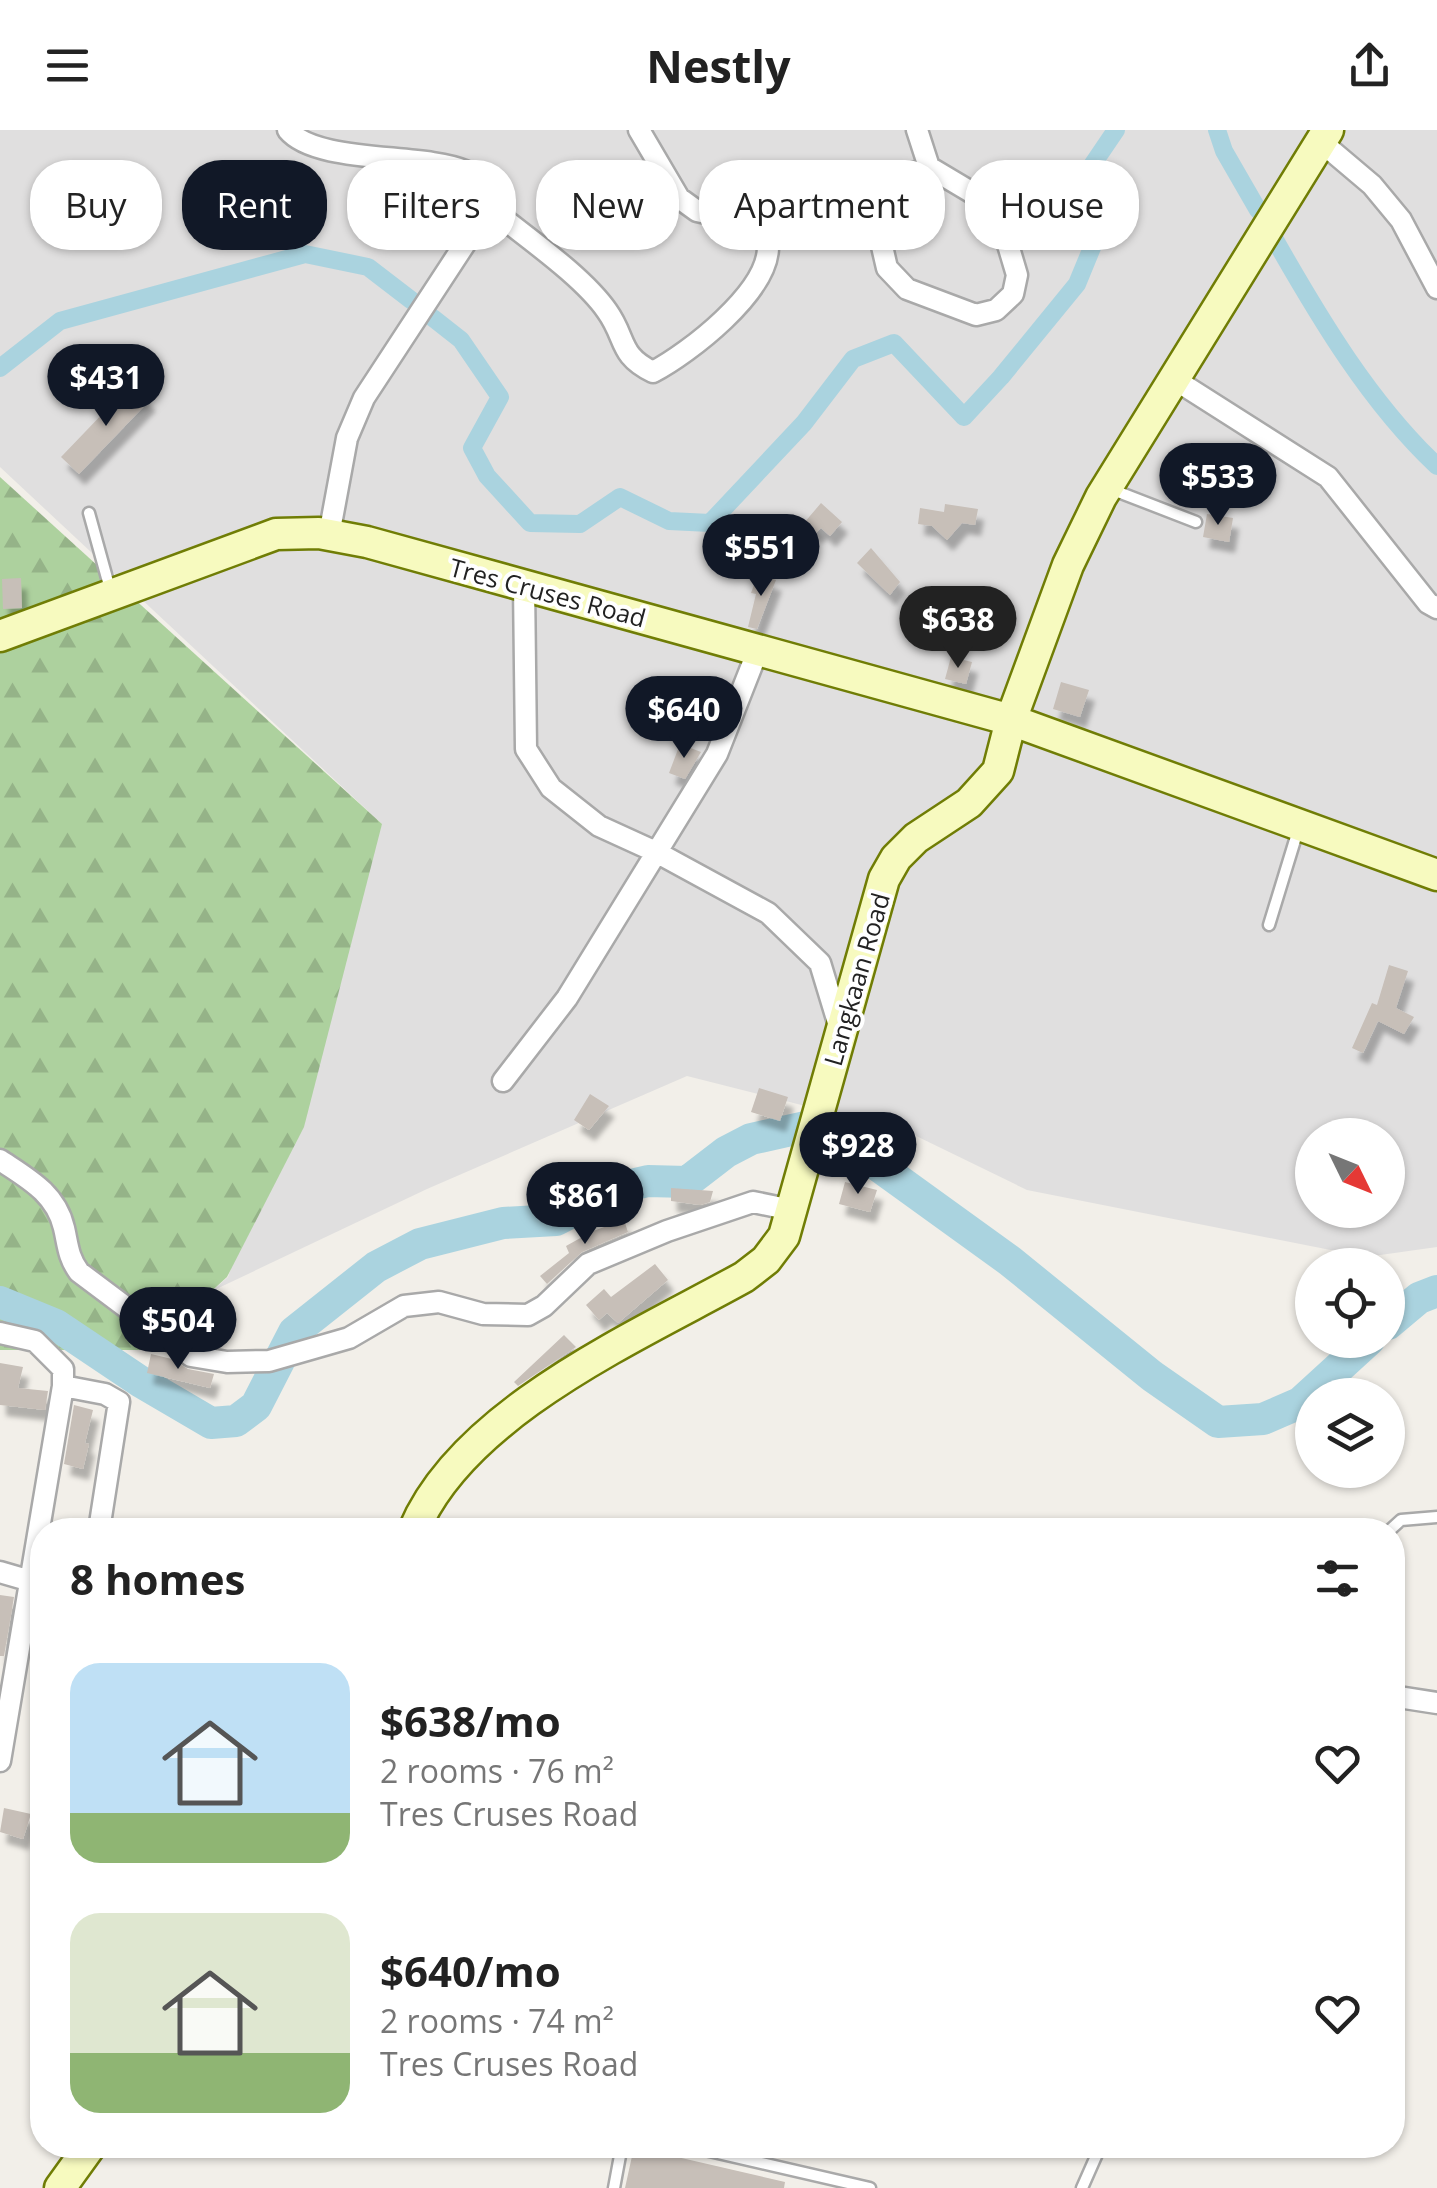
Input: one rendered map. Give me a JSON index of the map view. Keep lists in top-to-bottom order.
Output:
{
  "streets": {
    "street": ["Tres Cruses Road", "Langkaan Road"]
  },
  "crossings": [
    ["Tres Cruses Road", "Langkaan Road"]
  ],
  "north": "bottom right",
  "page": {
    "header": "Nestly",
    "chip": [
      "Buy",
      "Rent",
      "Filters",
      "New",
      "Apartment",
      "House"
    ],
    "price": [
      "$431",
      "$533",
      "$551",
      "$638",
      "$640",
      "$928",
      "$861",
      "$504"
    ],
    "heading": "8 homes",
    "list": [
      {
        "name": "$638/mo",
        "note": "2 rooms · 76 m² · Tres Cruses Road"
      },
      {
        "name": "$640/mo",
        "note": "2 rooms · 74 m² · Tres Cruses Road"
      }
    ]
  }
}
